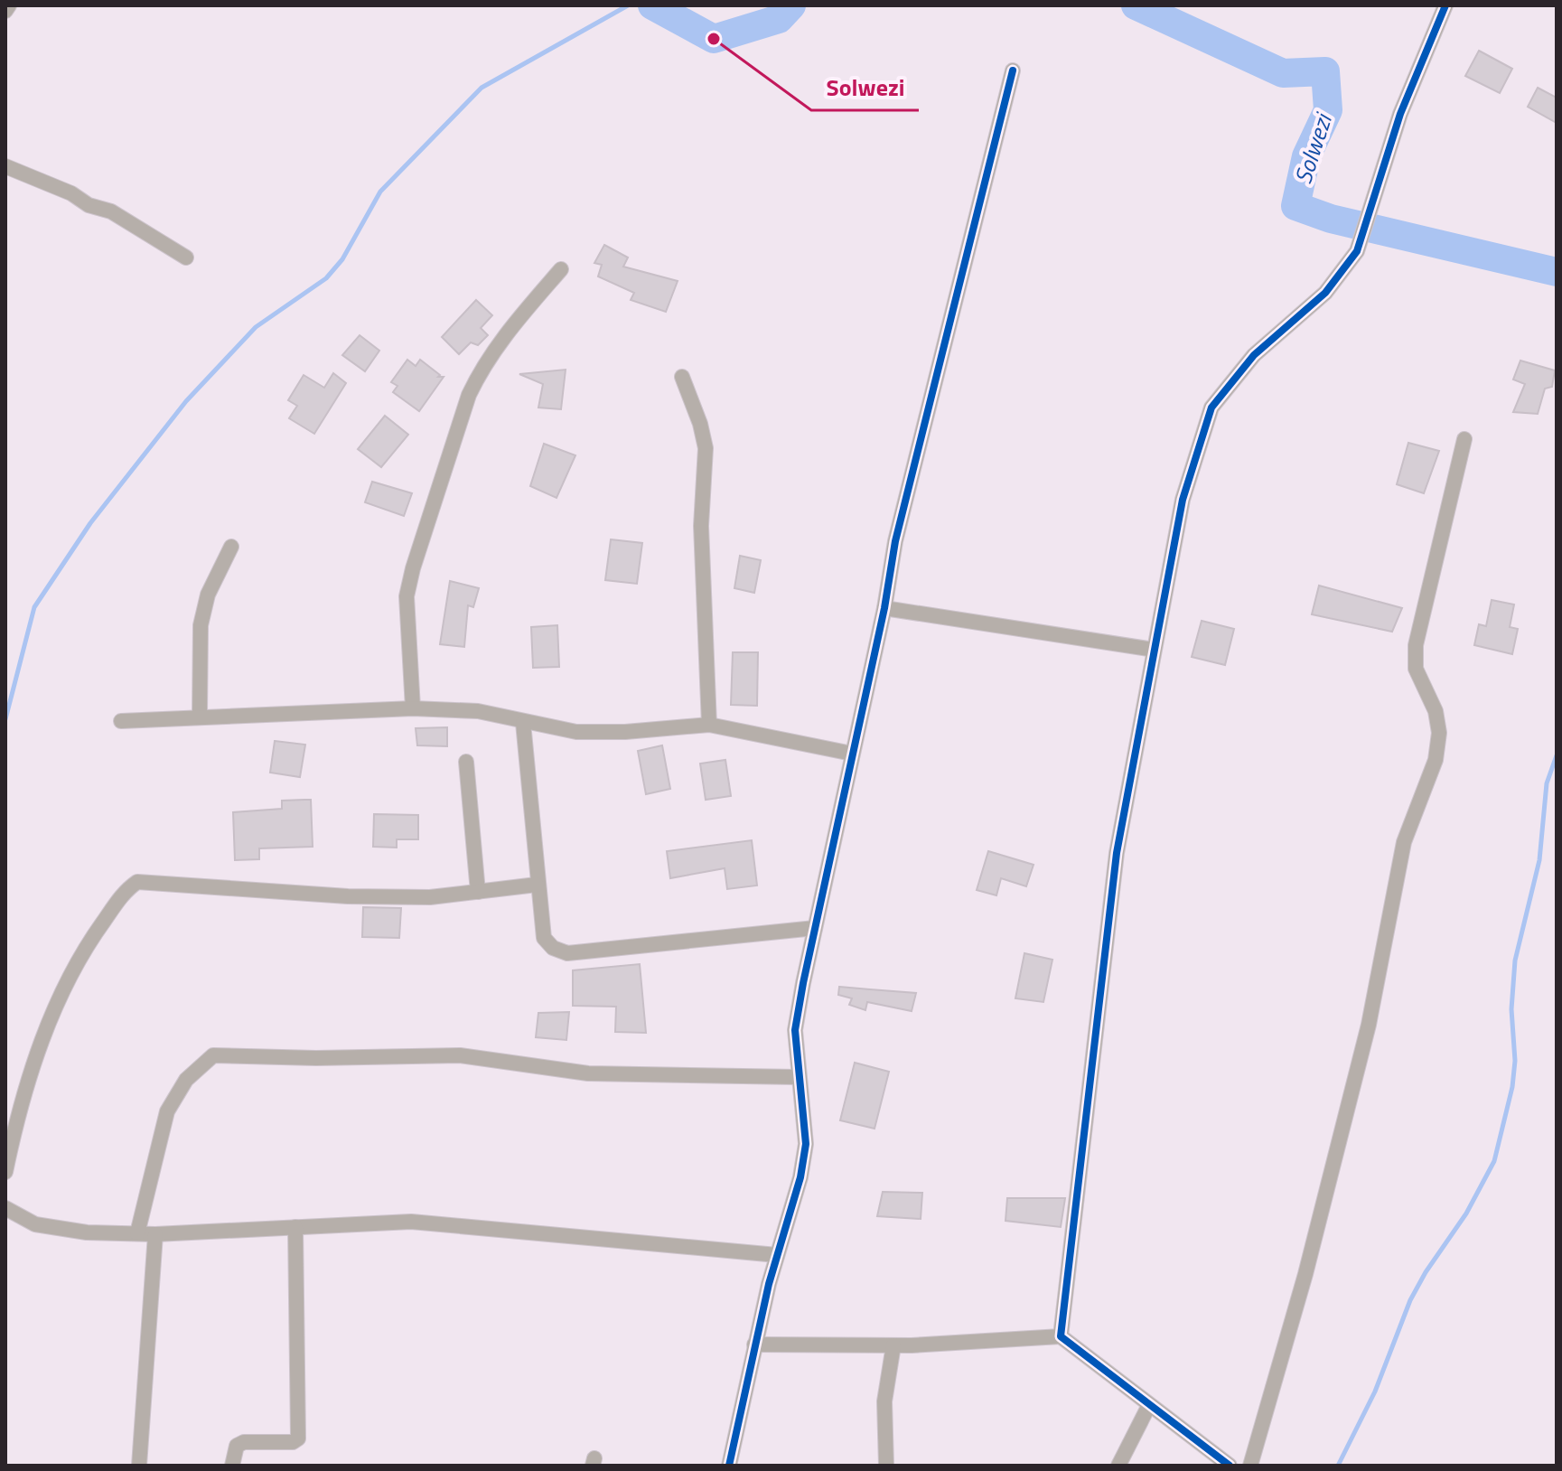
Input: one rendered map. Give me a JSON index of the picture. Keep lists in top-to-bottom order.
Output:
{
  "water": ["Solwezi"],
  "places": ["Solwezi"]
}
